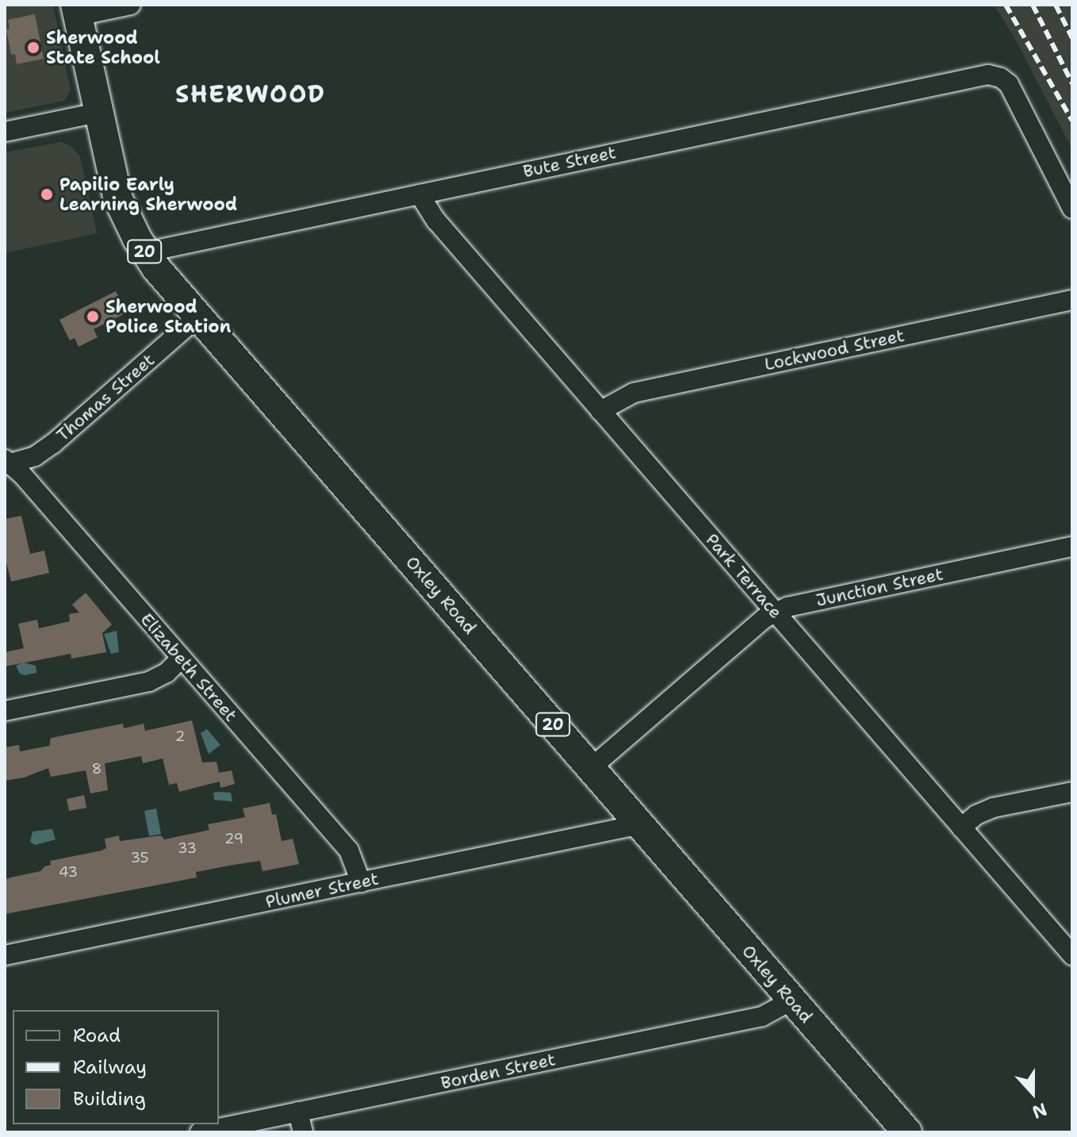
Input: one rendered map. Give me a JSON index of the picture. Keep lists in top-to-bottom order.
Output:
{
  "streets": {
    "main road": ["20", "Oxley Road"],
    "street": [
      "Bute Street",
      "Lockwood Street",
      "Thomas Street",
      "Park Terrace",
      "Junction Street",
      "Elizabeth Street",
      "Plumer Street",
      "Borden Street"
    ]
  },
  "crossings": [
    ["Bute Street", "Park Terrace"],
    ["Bute Street", "Oxley Road"],
    ["Lockwood Street", "Park Terrace"],
    ["Thomas Street", "Oxley Road"],
    ["Thomas Street", "Elizabeth Street"],
    ["Park Terrace", "Junction Street"],
    ["Junction Street", "Oxley Road"],
    ["Oxley Road", "Plumer Street"],
    ["Oxley Road", "Borden Street"],
    ["Elizabeth Street", "Plumer Street"]
  ],
  "districts": ["SHERWOOD"],
  "places": ["Sherwood State School", "Papilio Early Learning Sherwood", "Sherwood Police Station"],
  "house_numbers": [
    "2",
    "8",
    "29",
    "33",
    "35",
    "43"
  ],
  "legend": ["Road", "Railway", "Building"],
  "north": "bottom"
}
